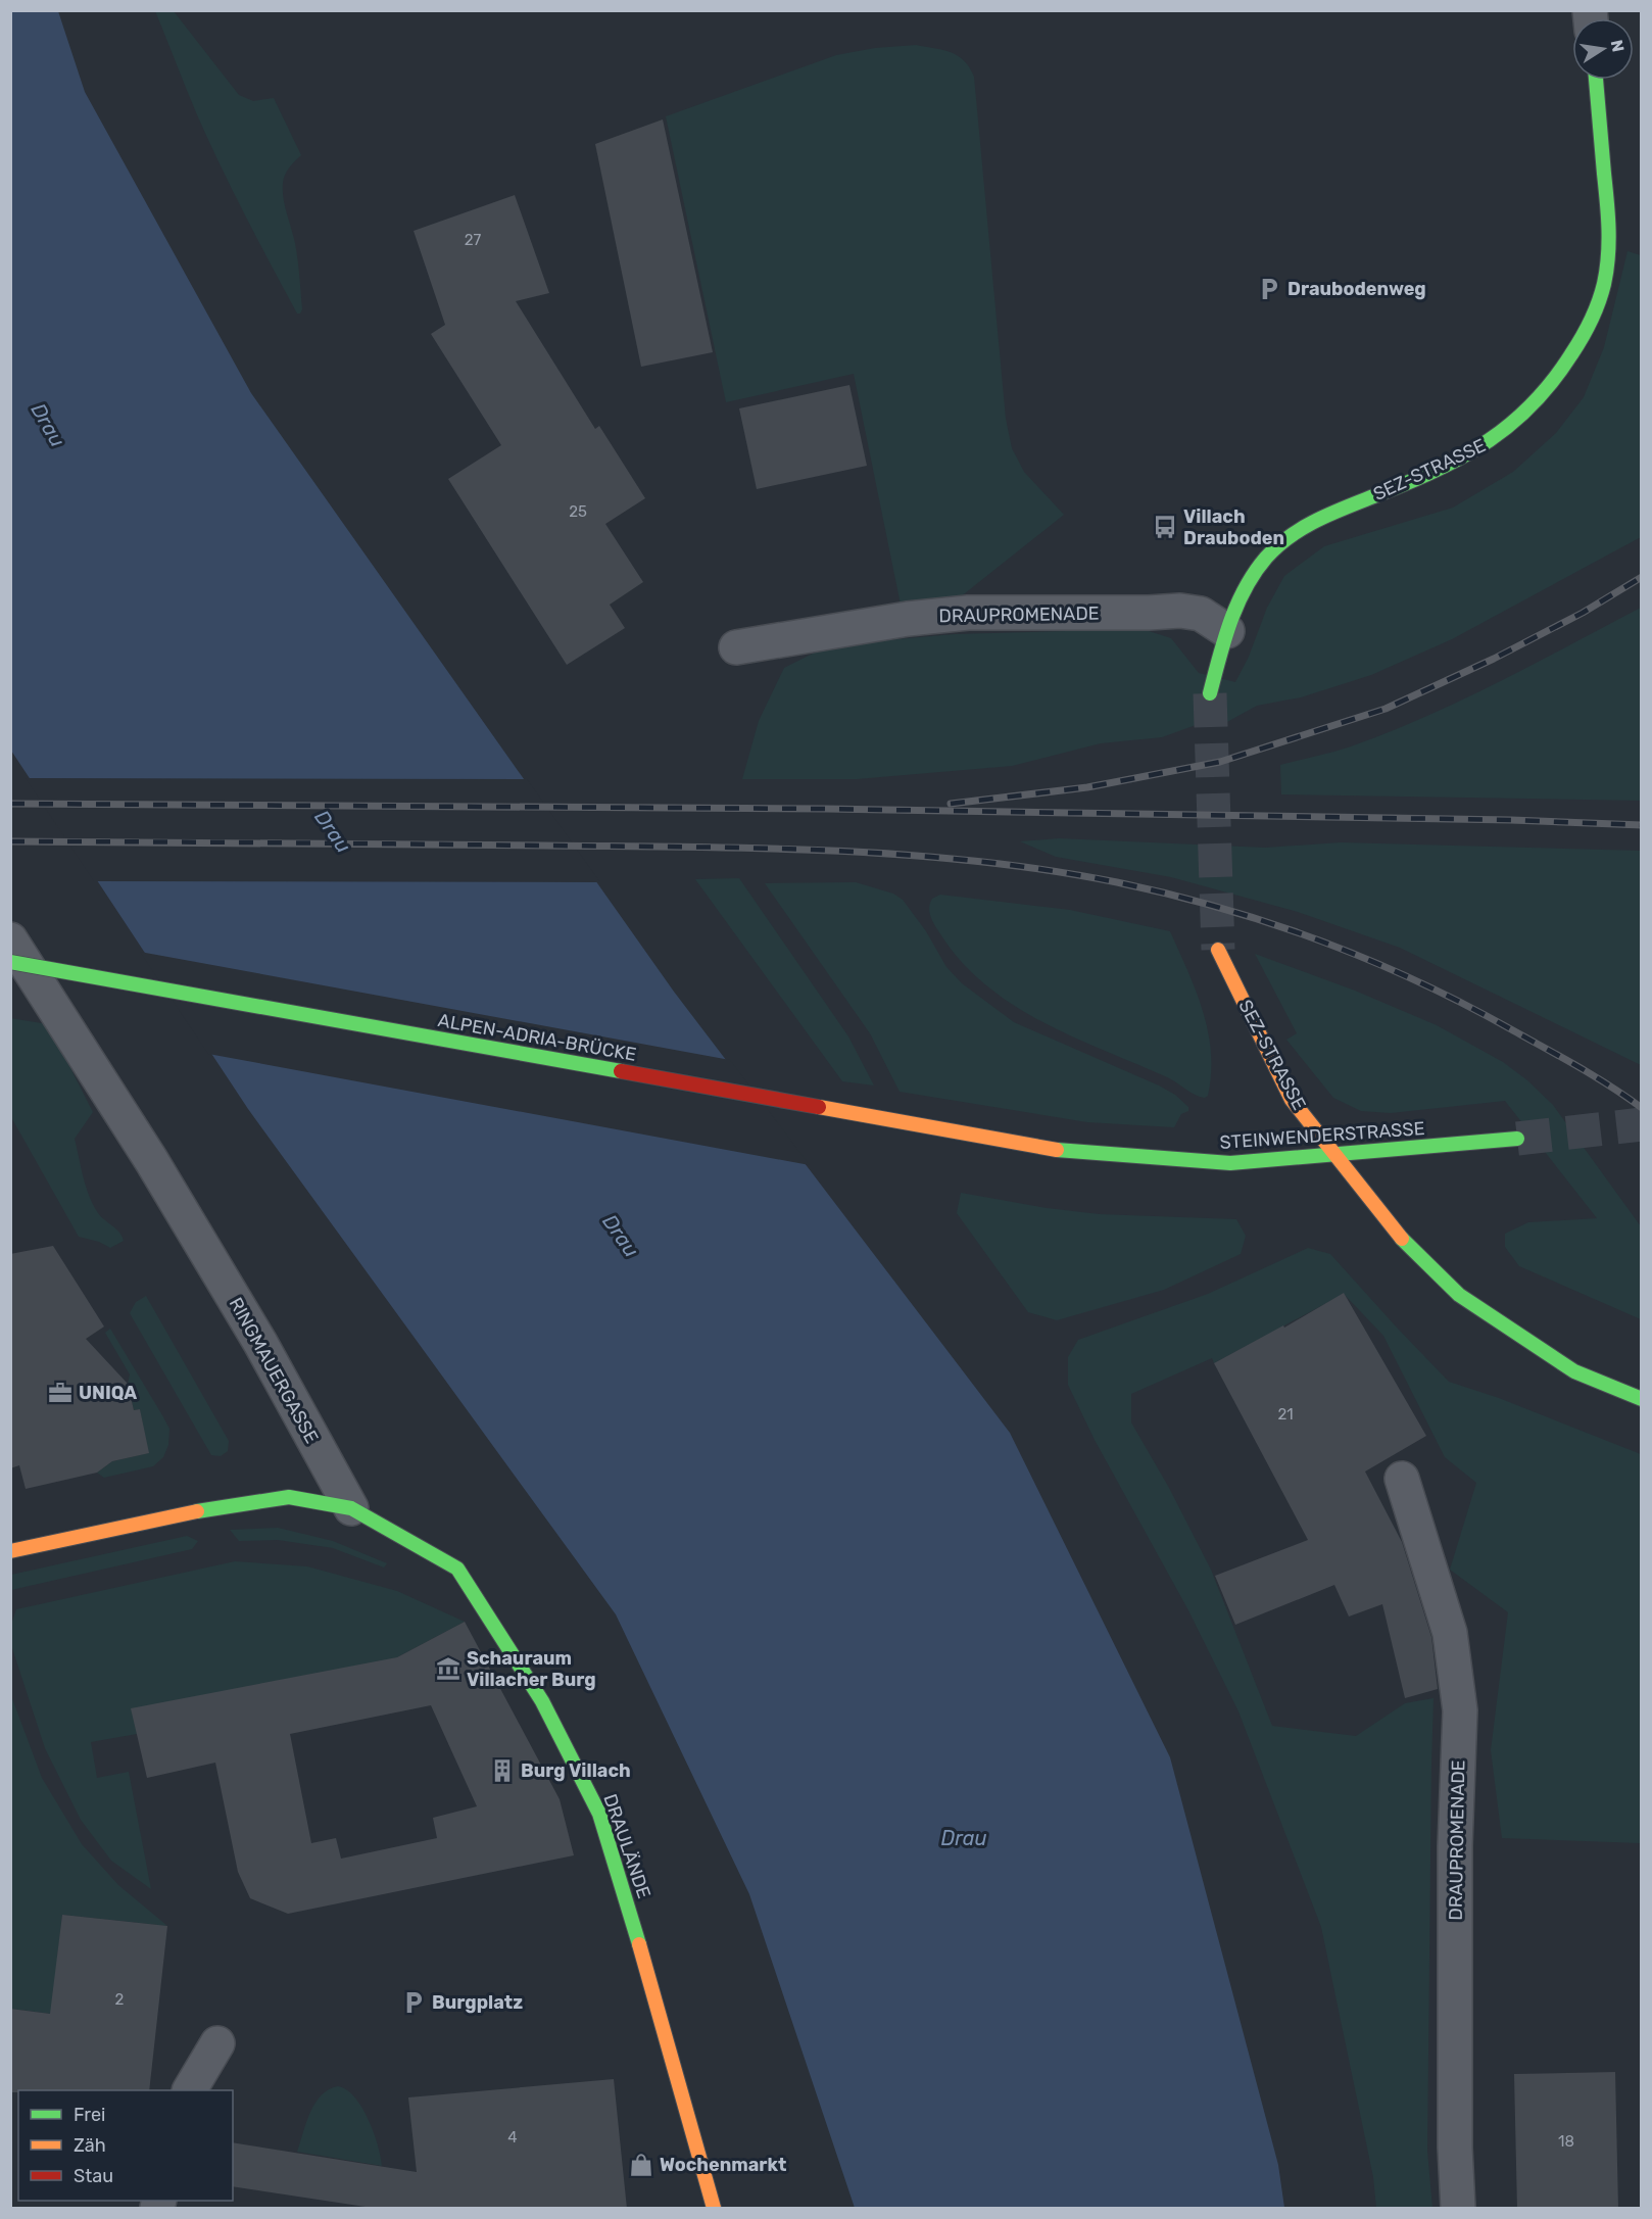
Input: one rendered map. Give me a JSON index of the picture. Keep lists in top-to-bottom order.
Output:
{
  "streets": {
    "street": [
      "SEZ-STRASSE",
      "DRAUPROMENADE",
      "ALPEN-ADRIA-BRÜCKE",
      "STEINWENDERSTRASSE",
      "RINGMAUERGASSE",
      "DRAULÄNDE"
    ]
  },
  "crossings": [
    ["SEZ-STRASSE", "DRAUPROMENADE"],
    ["SEZ-STRASSE", "STEINWENDERSTRASSE"],
    ["ALPEN-ADRIA-BRÜCKE", "STEINWENDERSTRASSE"],
    ["RINGMAUERGASSE", "DRAULÄNDE"]
  ],
  "water": ["Drau"],
  "places": {
    "parking": ["Draubodenweg", "Burgplatz"],
    "bus stop": ["Villach Drauboden"],
    "office": ["UNIQA"],
    "museum": ["Schauraum Villacher Burg"],
    "building": ["Burg Villach"],
    "shop": ["Wochenmarkt"]
  },
  "house_numbers": [
    "27",
    "25",
    "21",
    "2",
    "4",
    "18"
  ],
  "legend": ["Frei", "Zäh", "Stau"],
  "north": "right"
}
